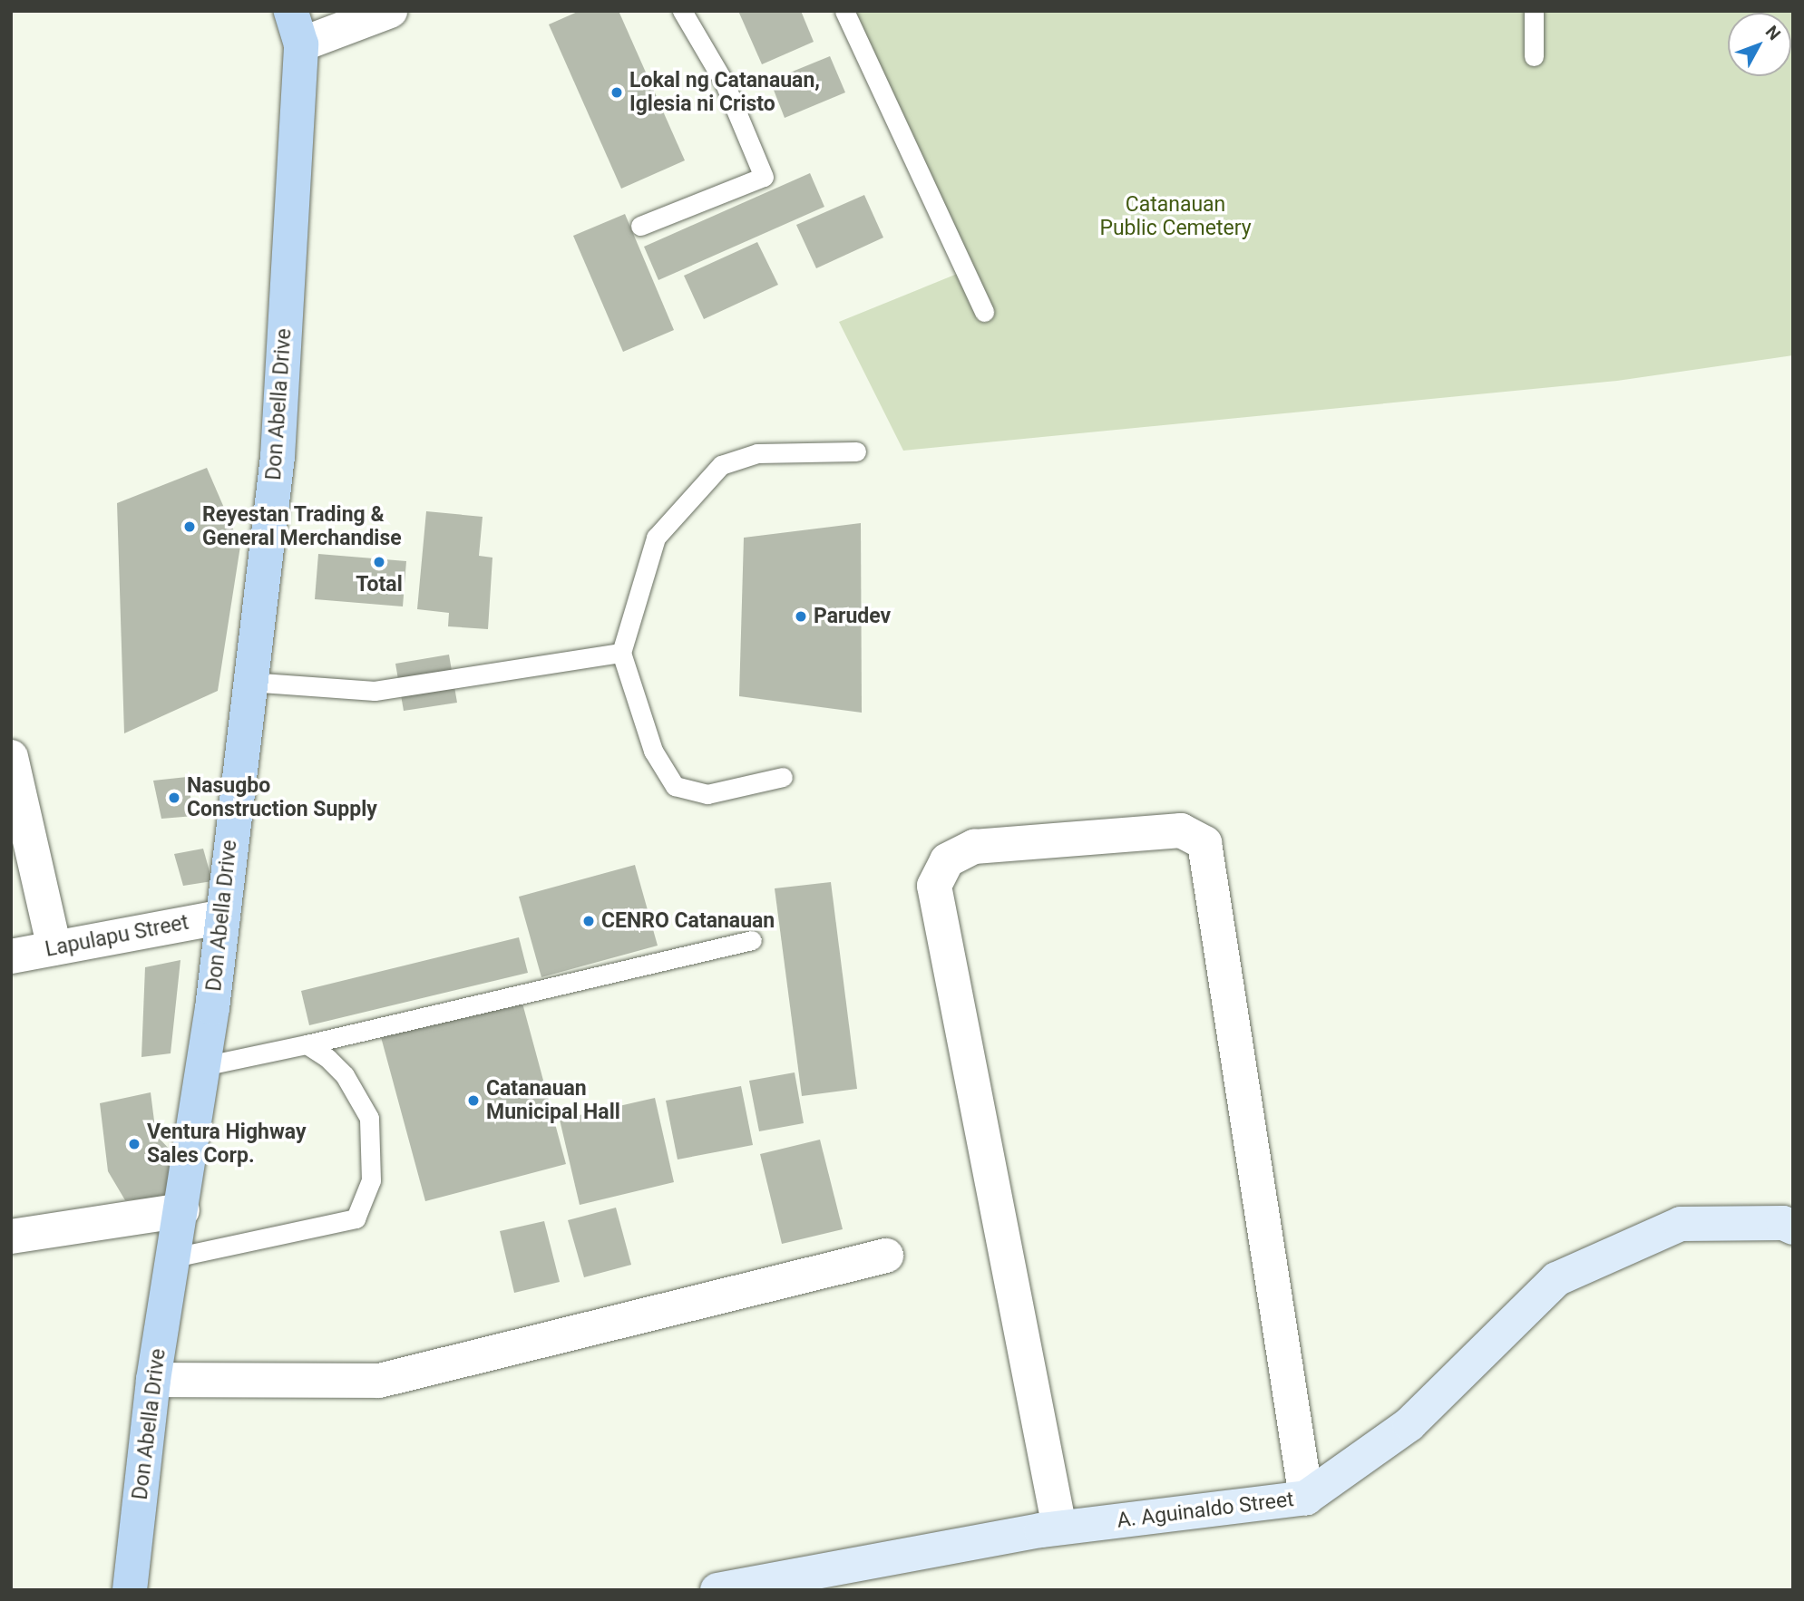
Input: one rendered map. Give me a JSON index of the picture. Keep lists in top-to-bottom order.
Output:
{
  "streets": {
    "main road": ["Don Abella Drive", "A. Aguinaldo Street"],
    "street": ["Lapulapu Street"]
  },
  "crossings": [
    ["Don Abella Drive", "Lapulapu Street"]
  ],
  "parks": ["Catanauan Public Cemetery"],
  "places": [
    "Lokal ng Catanauan, Iglesia ni Cristo",
    "Reyestan Trading & General Merchandise",
    "Total",
    "Parudev",
    "Nasugbo Construction Supply",
    "CENRO Catanauan",
    "Catanauan Municipal Hall",
    "Ventura Highway Sales Corp."
  ],
  "north": "top right"
}
